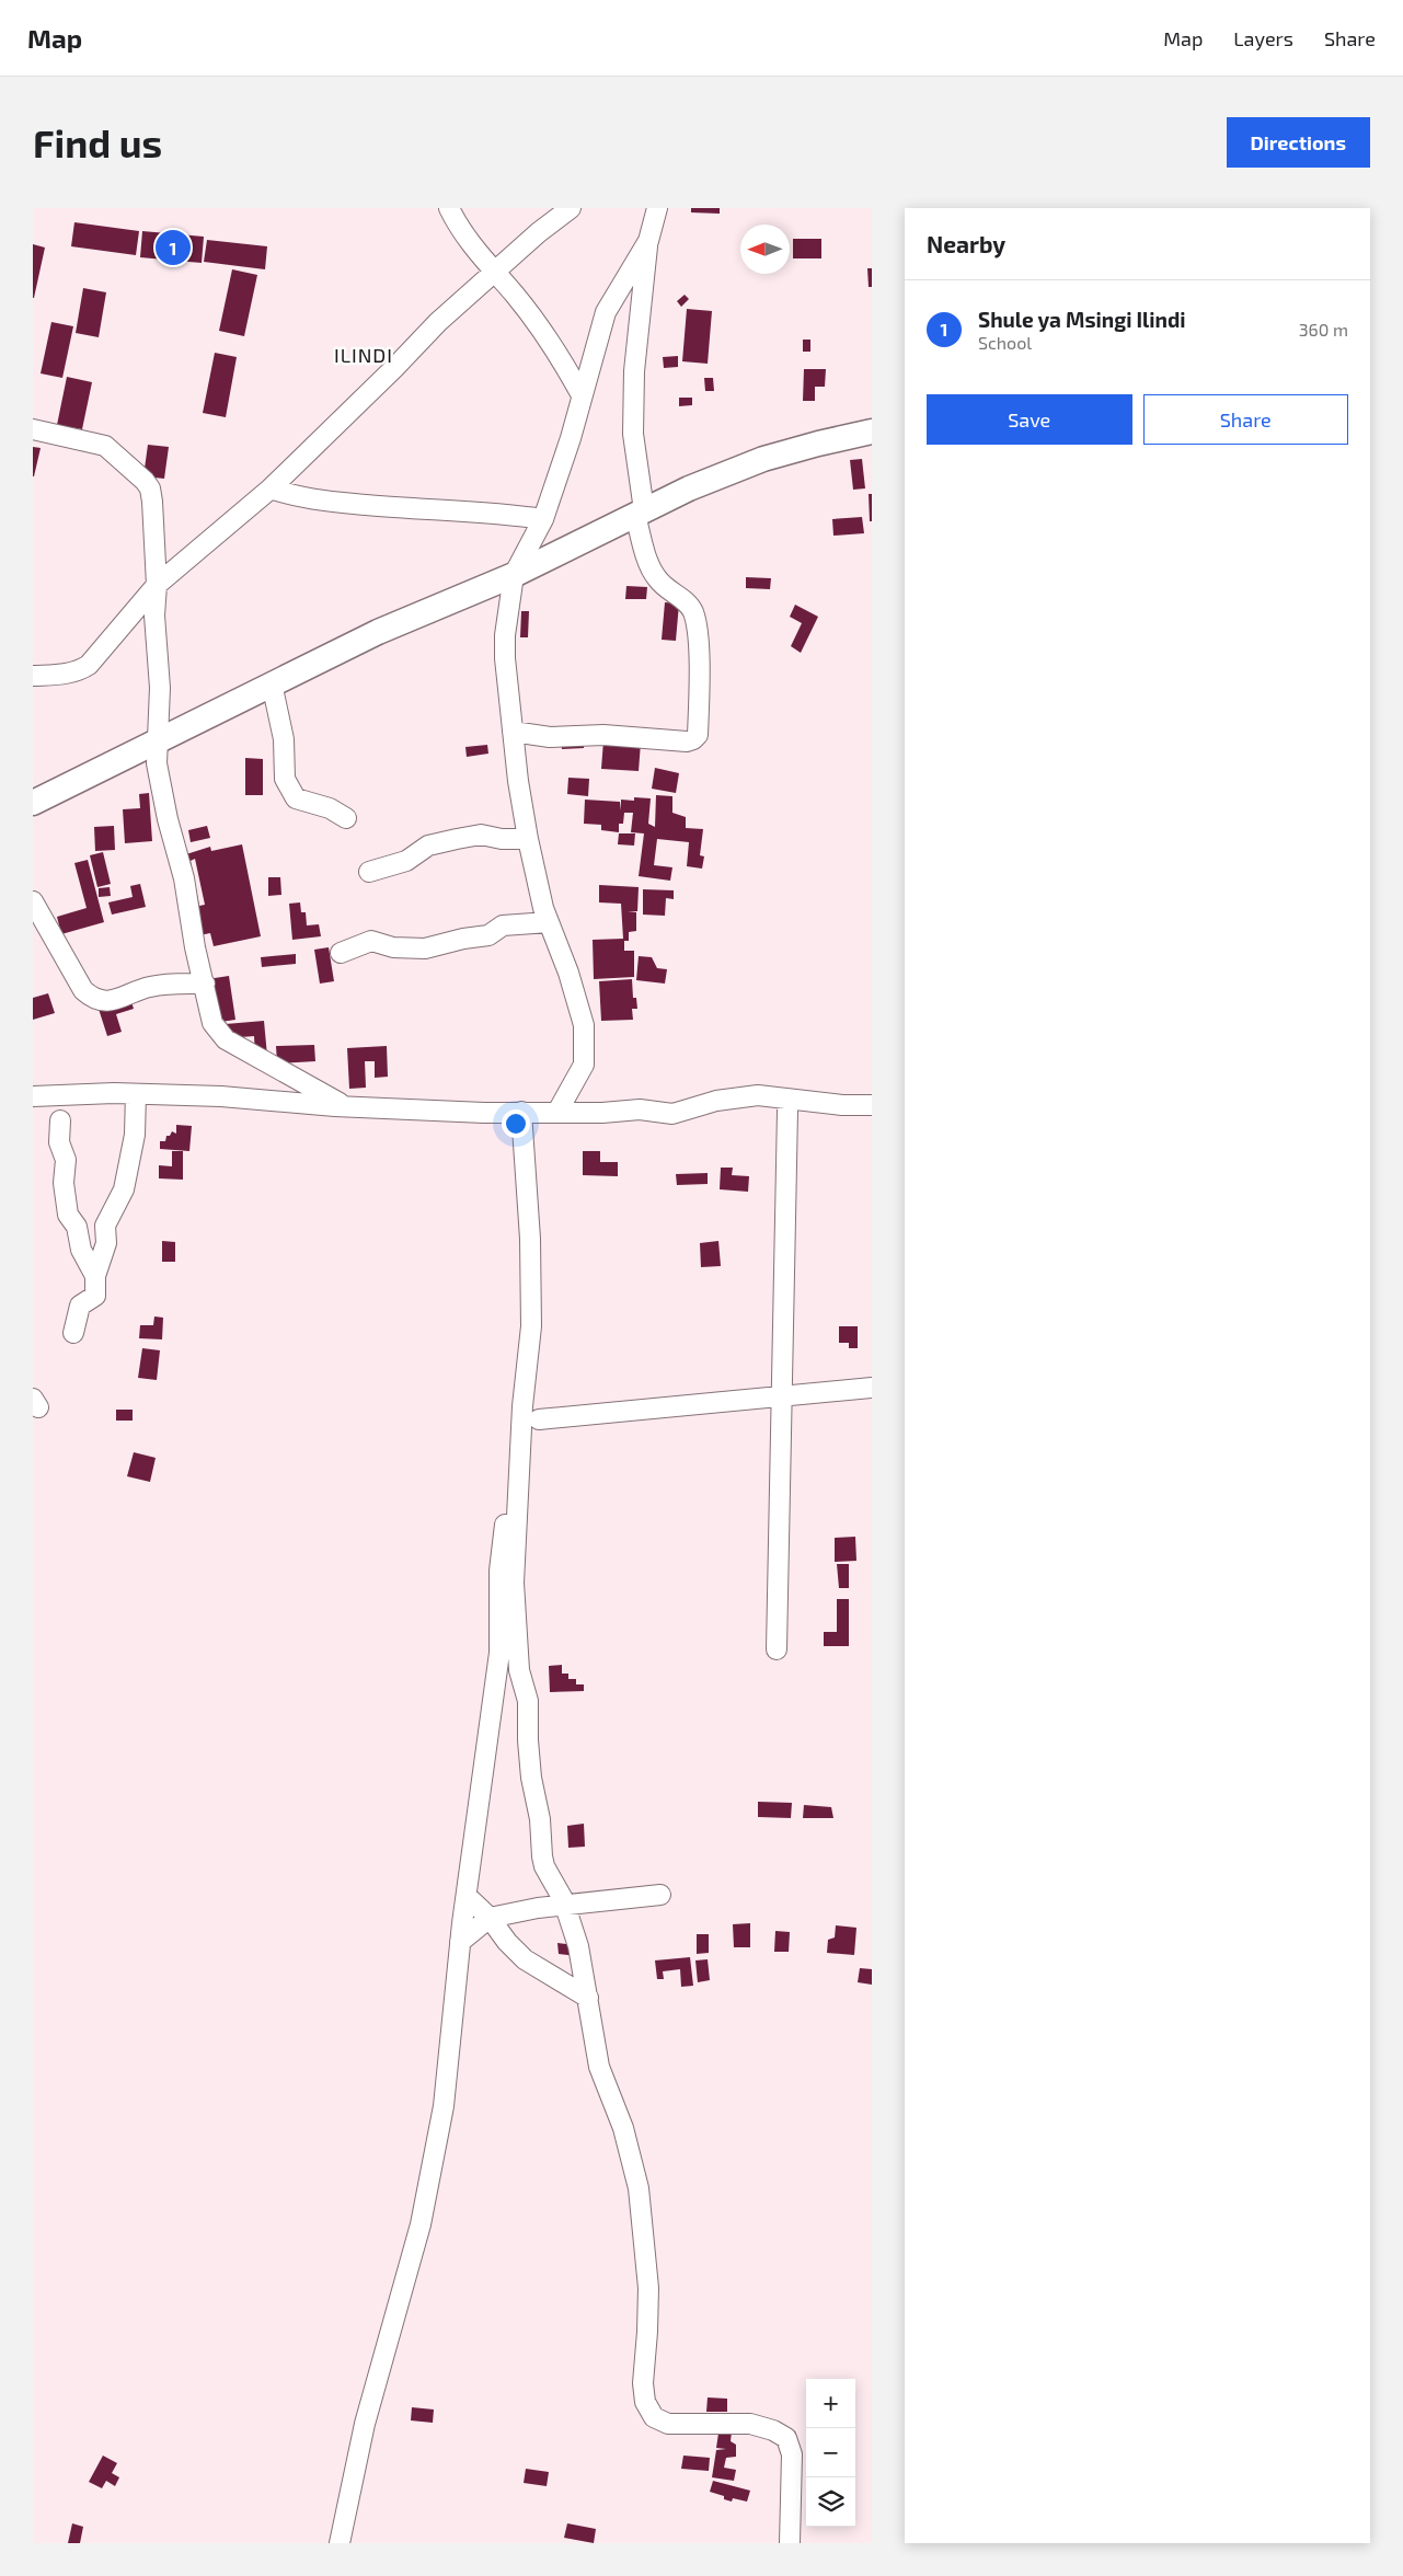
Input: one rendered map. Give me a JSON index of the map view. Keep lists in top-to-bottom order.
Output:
{
  "districts": ["ILINDI"],
  "north": "left",
  "page": {
    "header": "Map",
    "nav": ["Map", "Layers", "Share"],
    "buttons": [
      "Directions",
      ["Save", "Share"]
    ],
    "title": "Find us",
    "heading": "Nearby",
    "pins": "1",
    "list": [
      {
        "mark": "1",
        "name": "Shule ya Msingi Ilindi",
        "note": "School",
        "value": "360 m"
      }
    ],
    "map_buttons": ["+", "−"]
  }
}
